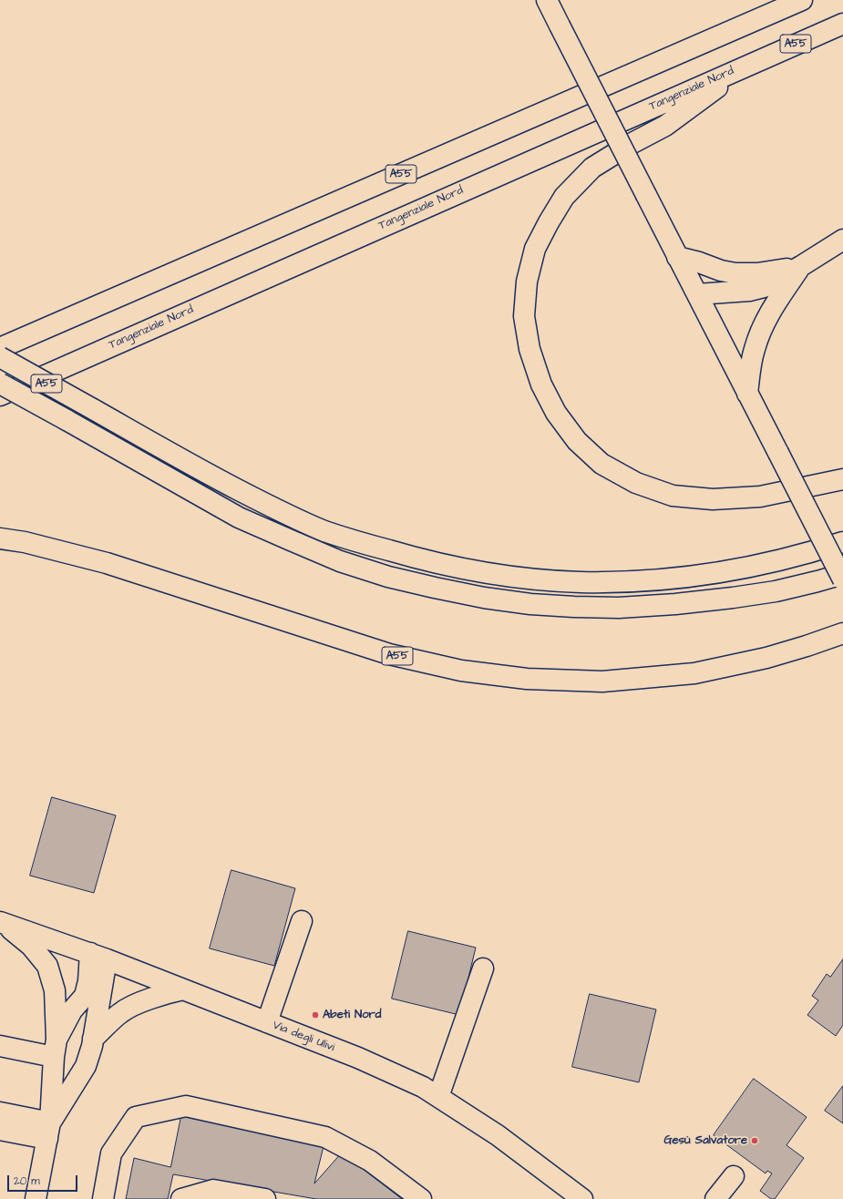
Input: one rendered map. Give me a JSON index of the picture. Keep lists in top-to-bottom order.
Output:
{
  "streets": {
    "main road": ["A55", "Tangenziale Nord", "Via degli Ulivi"]
  },
  "places": ["Abeti Nord", "Gesù Salvatore"],
  "scale_bar": "20 m"
}
